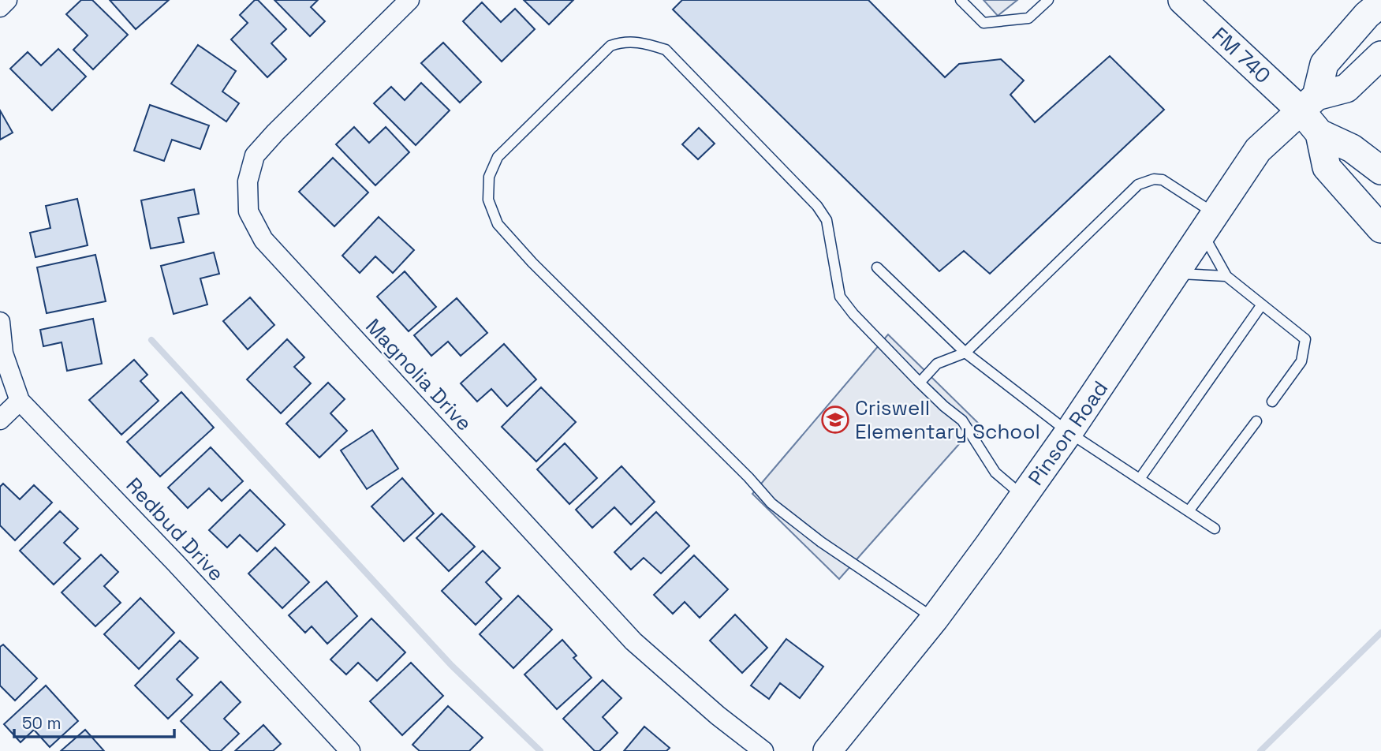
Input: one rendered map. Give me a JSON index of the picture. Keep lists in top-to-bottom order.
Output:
{
  "streets": {
    "main road": ["FM 740", "Pinson Road"],
    "street": ["Magnolia Drive", "Redbud Drive"]
  },
  "crossings": [
    ["FM 740", "Pinson Road"]
  ],
  "places": {
    "school or university": ["Criswell Elementary School"]
  },
  "scale_bar": "50 m"
}
